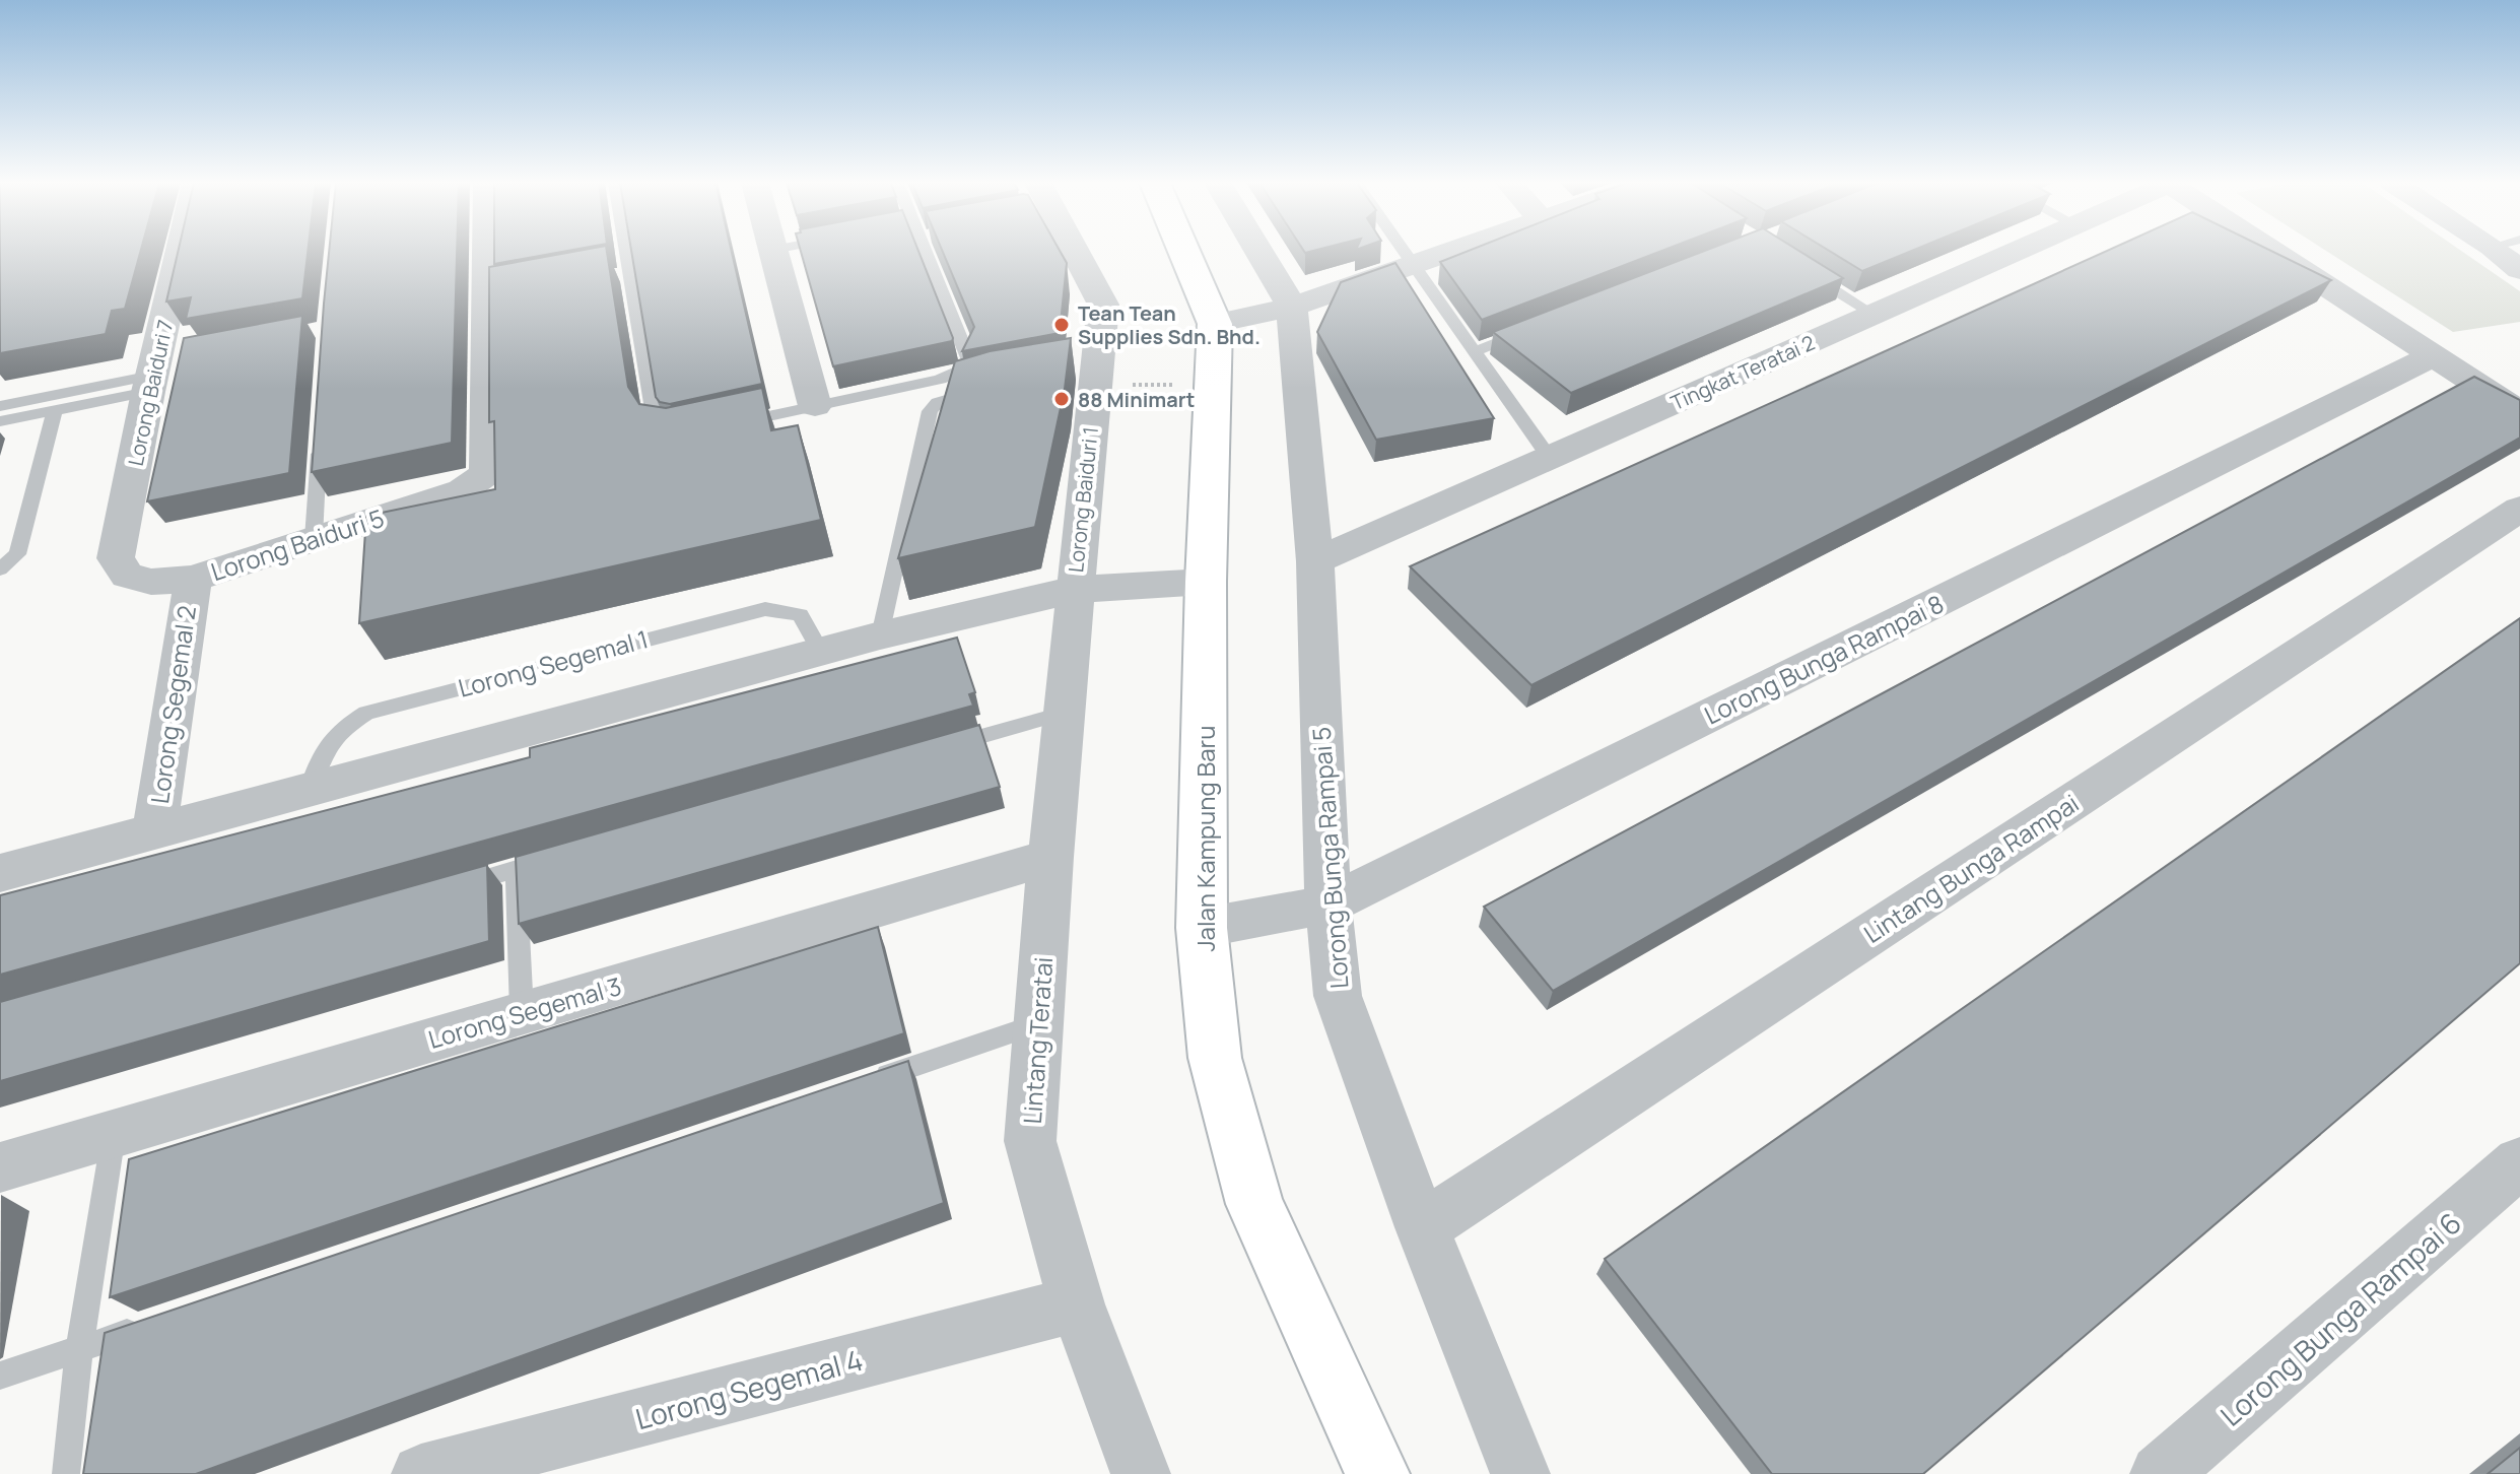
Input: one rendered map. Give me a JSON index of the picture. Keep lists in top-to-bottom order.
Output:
{
  "streets": {
    "street": [
      "Tingkat Teratai 2",
      "Lorong Baiduri 7",
      "Lorong Baiduri 1",
      "Lorong Baiduri 5",
      "Lorong Bunga Rampai 8",
      "Lorong Segemal 2",
      "Jalan Kampung Baru",
      "Lorong Bunga Rampai 5",
      "Lintang Bunga Rampai",
      "Lorong Segemal 3",
      "Lintang Teratai",
      "Lorong Bunga Rampai 6",
      "Lorong Segemal 4"
    ],
    "lane": ["Lorong Segemal 1"]
  },
  "crossings": [
    ["Tingkat Teratai 2", "Lorong Bunga Rampai 5"],
    ["Lorong Baiduri 7", "Lorong Baiduri 5"],
    ["Lorong Baiduri 1", "Lintang Teratai"],
    ["Lorong Baiduri 5", "Lorong Segemal 2"],
    ["Lorong Bunga Rampai 8", "Jalan Kampung Baru"],
    ["Lorong Bunga Rampai 8", "Lorong Bunga Rampai 5"],
    ["Lorong Bunga Rampai 5", "Lintang Bunga Rampai"],
    ["Lorong Segemal 3", "Lintang Teratai"],
    ["Lintang Teratai", "Lorong Segemal 4"]
  ],
  "places": ["Tean Tean Supplies Sdn. Bhd.", "88 Minimart"]
}
